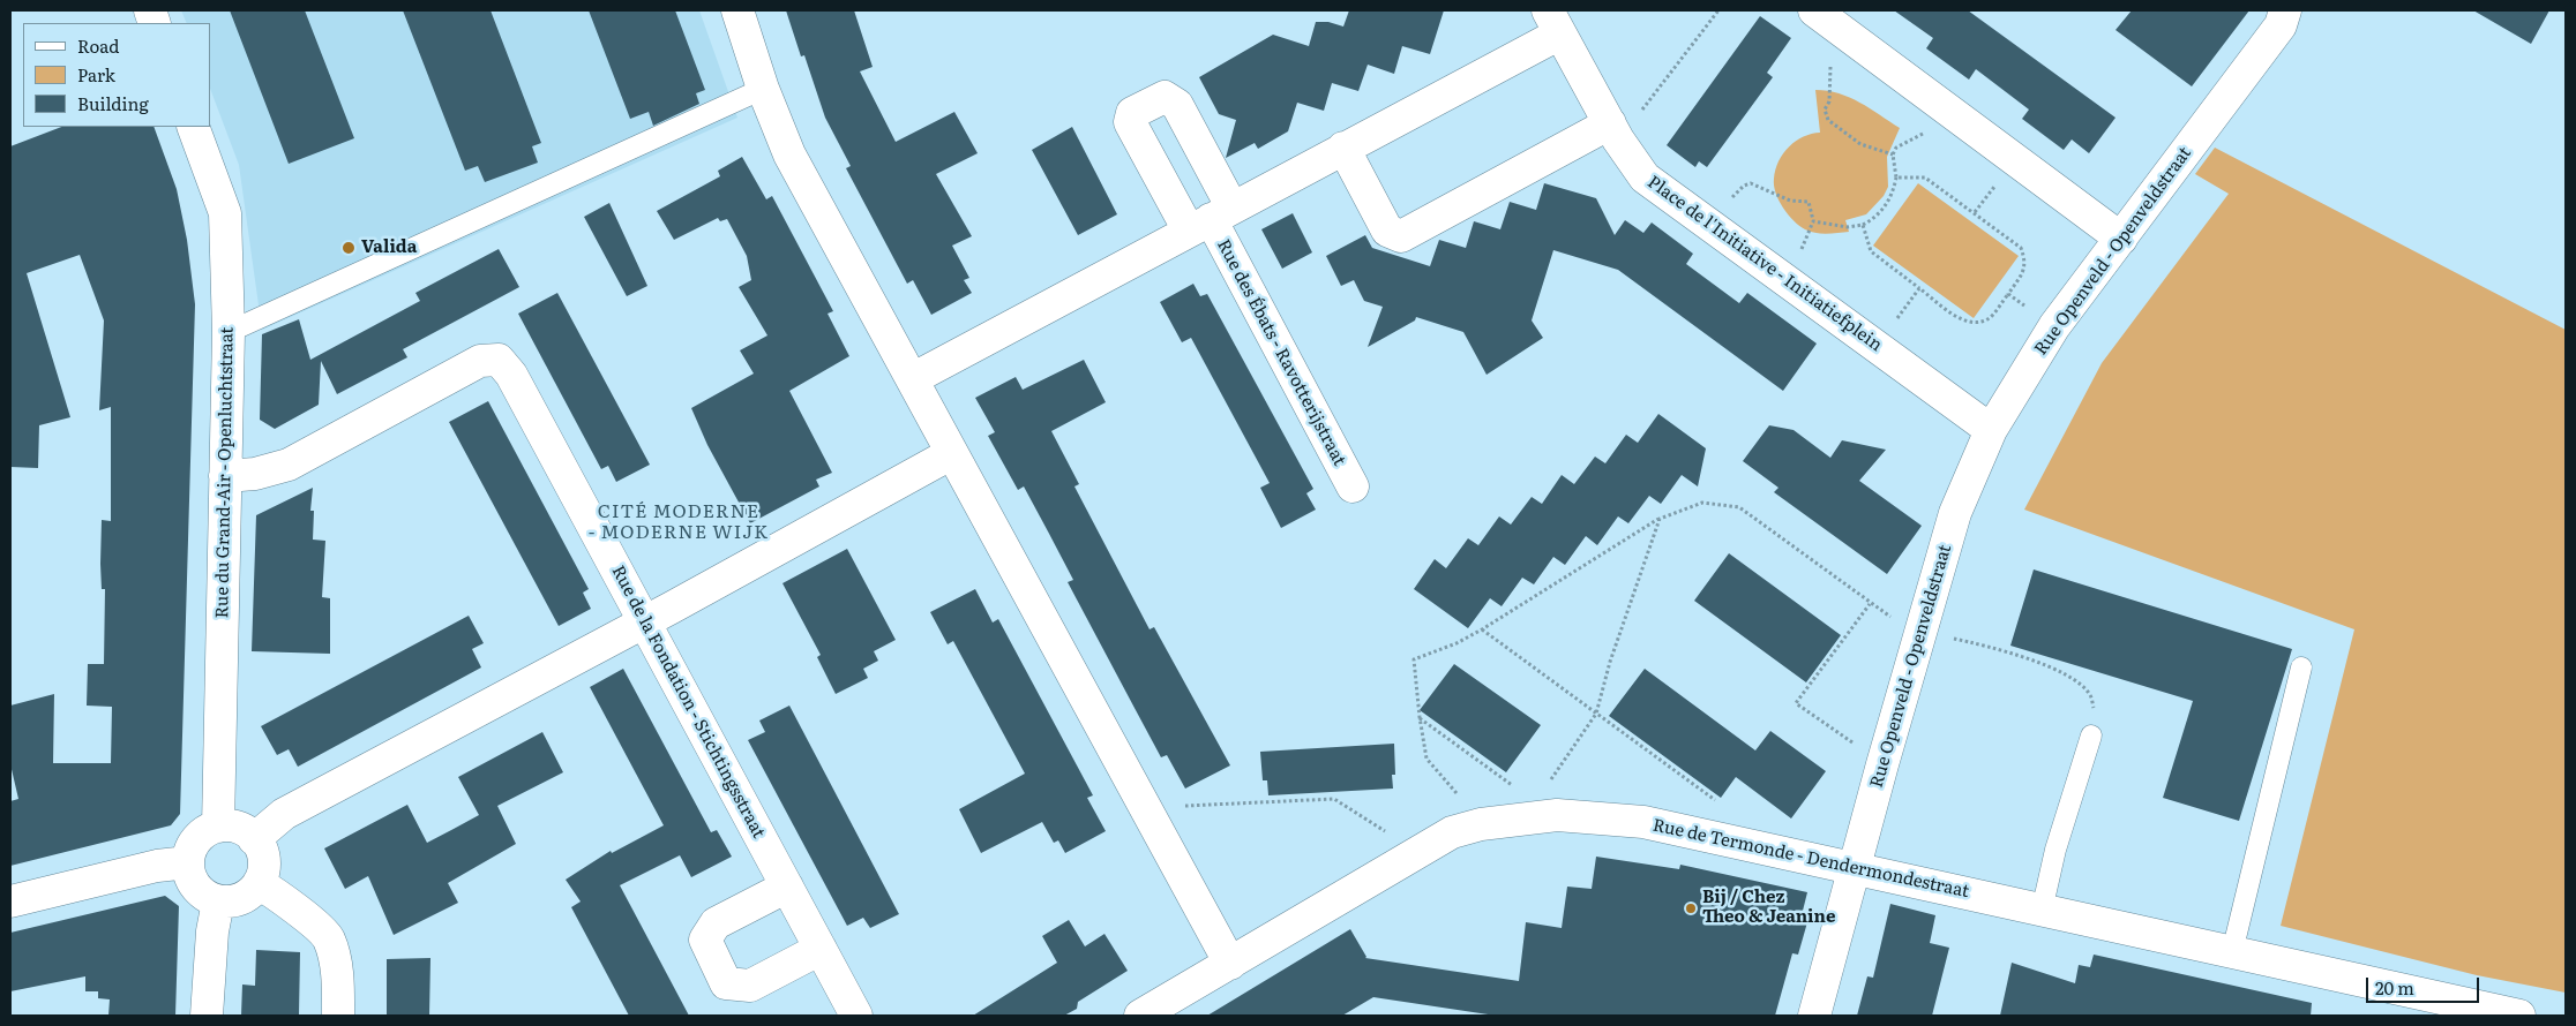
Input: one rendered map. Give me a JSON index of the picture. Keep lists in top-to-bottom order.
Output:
{
  "streets": {
    "street": [
      "Rue Openveld - Openveldstraat",
      "Place de l'Initiative - Initiatiefplein",
      "Rue des Ébats - Ravotterijstraat",
      "Rue du Grand-Air - Openluchtstraat",
      "Rue de la Fondation - Stichtingsstraat",
      "Rue de Termonde - Dendermondestraat"
    ]
  },
  "crossings": [
    ["Rue Openveld - Openveldstraat", "Place de l'Initiative - Initiatiefplein"],
    ["Rue Openveld - Openveldstraat", "Rue de Termonde - Dendermondestraat"],
    ["Rue du Grand-Air - Openluchtstraat", "Rue de la Fondation - Stichtingsstraat"]
  ],
  "districts": ["CITÉ MODERNE - MODERNE WIJK"],
  "places": ["Valida", "Bij / Chez Theo & Jeanine"],
  "legend": ["Road", "Park", "Building"],
  "scale_bar": "20 m"
}
